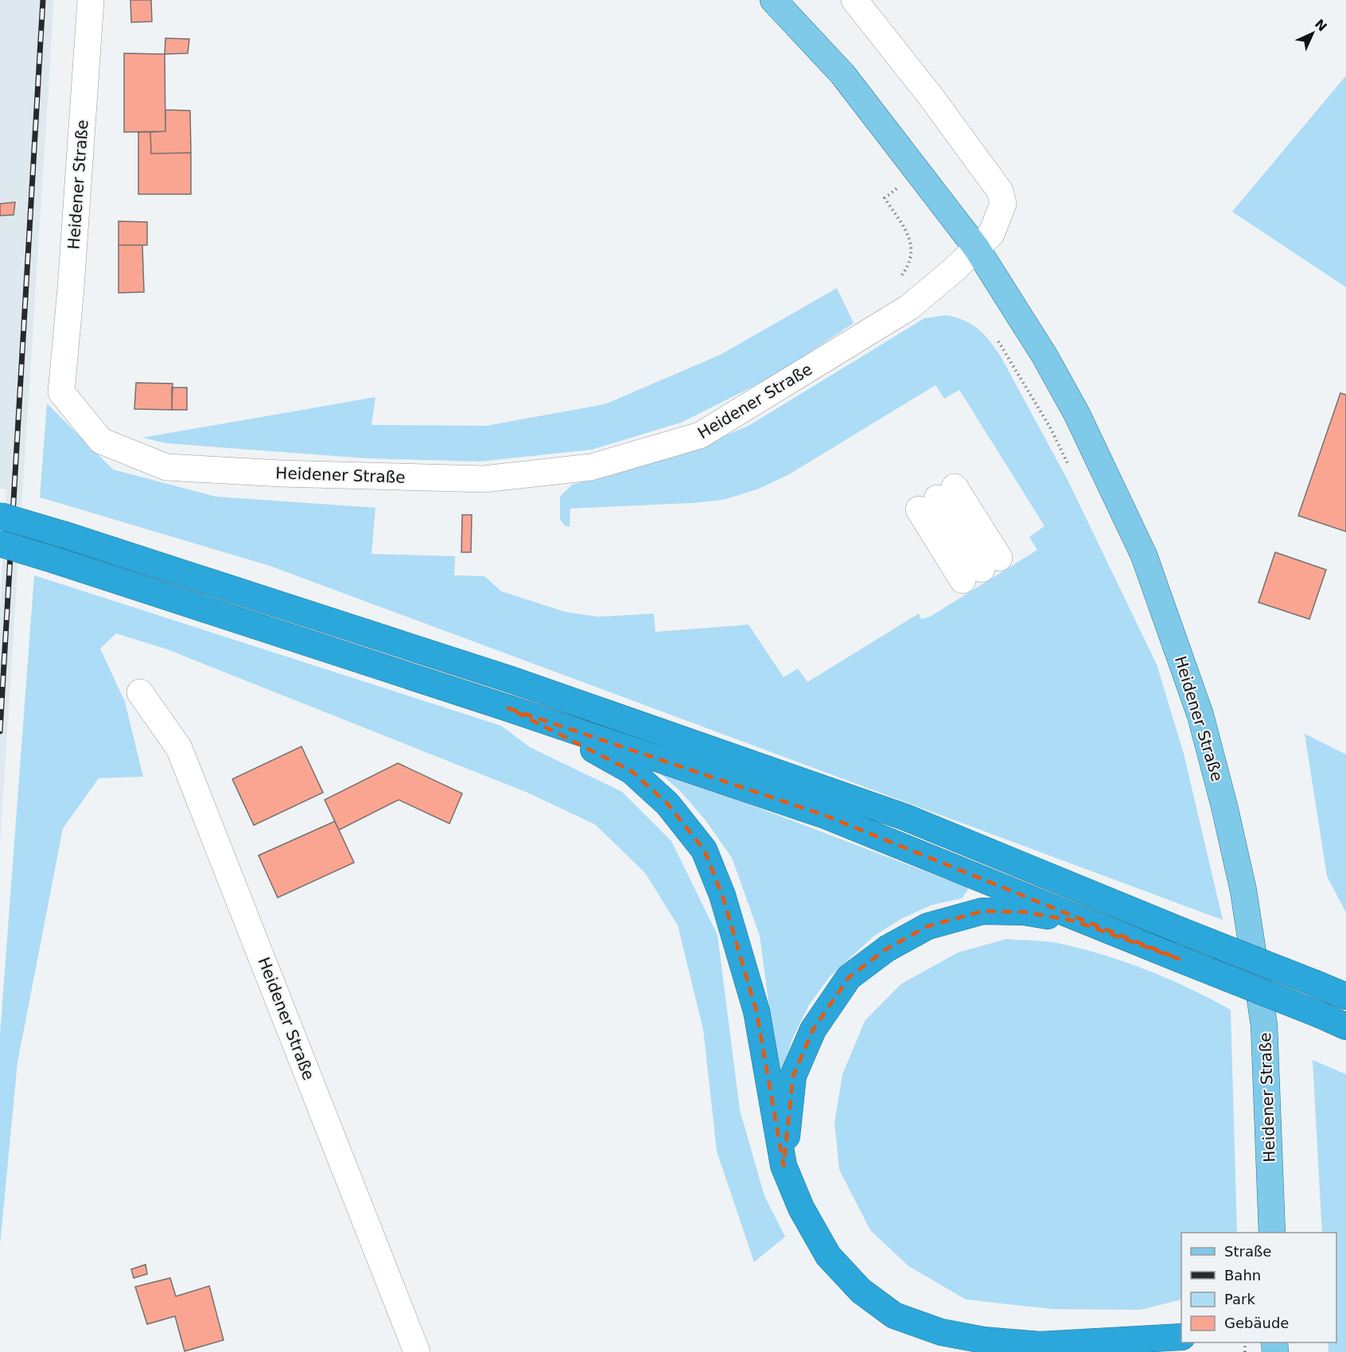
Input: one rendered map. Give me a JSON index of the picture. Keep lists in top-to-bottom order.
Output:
{
  "streets": {
    "main road": ["Heidener Straße"]
  },
  "legend": [
    "Straße",
    "Bahn",
    "Park",
    "Gebäude"
  ],
  "north": "top right"
}
